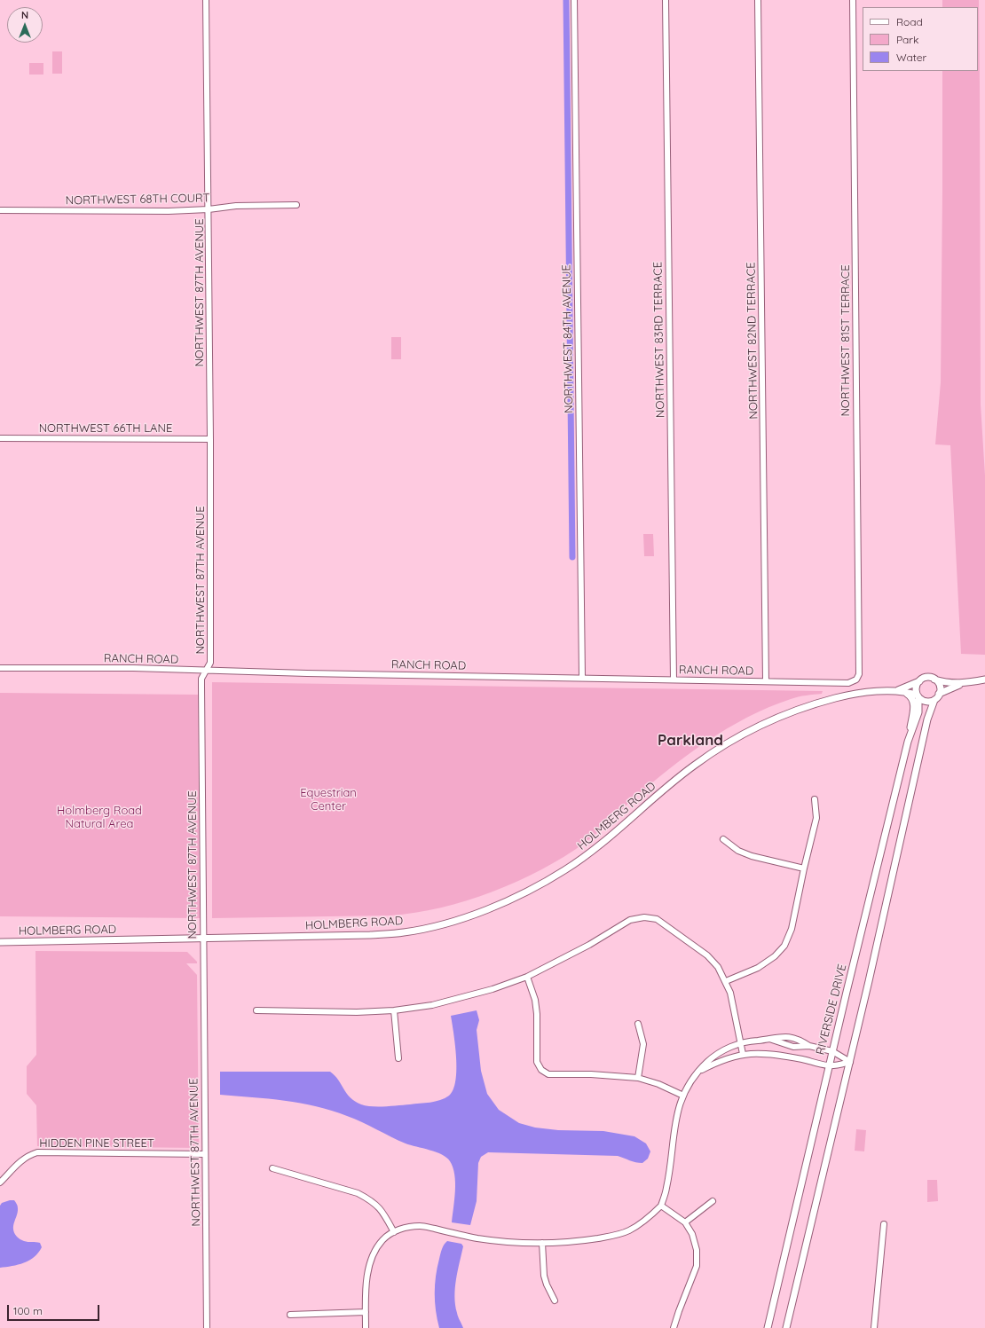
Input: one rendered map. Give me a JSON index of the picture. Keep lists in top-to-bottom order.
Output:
{
  "streets": {
    "street": [
      "NORTHWEST 68TH COURT",
      "NORTHWEST 87TH AVENUE",
      "NORTHWEST 84TH AVENUE",
      "NORTHWEST 83RD TERRACE",
      "NORTHWEST 82ND TERRACE",
      "NORTHWEST 81ST TERRACE",
      "NORTHWEST 66TH LANE",
      "RANCH ROAD",
      "HOLMBERG ROAD",
      "RIVERSIDE DRIVE",
      "HIDDEN PINE STREET"
    ]
  },
  "crossings": [
    ["NORTHWEST 68TH COURT", "NORTHWEST 87TH AVENUE"],
    ["NORTHWEST 87TH AVENUE", "NORTHWEST 66TH LANE"],
    ["NORTHWEST 87TH AVENUE", "RANCH ROAD"],
    ["NORTHWEST 87TH AVENUE", "HOLMBERG ROAD"],
    ["NORTHWEST 87TH AVENUE", "HIDDEN PINE STREET"],
    ["NORTHWEST 84TH AVENUE", "RANCH ROAD"],
    ["NORTHWEST 83RD TERRACE", "RANCH ROAD"],
    ["NORTHWEST 82ND TERRACE", "RANCH ROAD"],
    ["NORTHWEST 81ST TERRACE", "RANCH ROAD"],
    ["HOLMBERG ROAD", "RIVERSIDE DRIVE"]
  ],
  "districts": ["Parkland"],
  "parks": ["Equestrian Center", "Holmberg Road Natural Area"],
  "legend": ["Road", "Park", "Water"],
  "scale_bar": "100 m",
  "north": "top"
}
